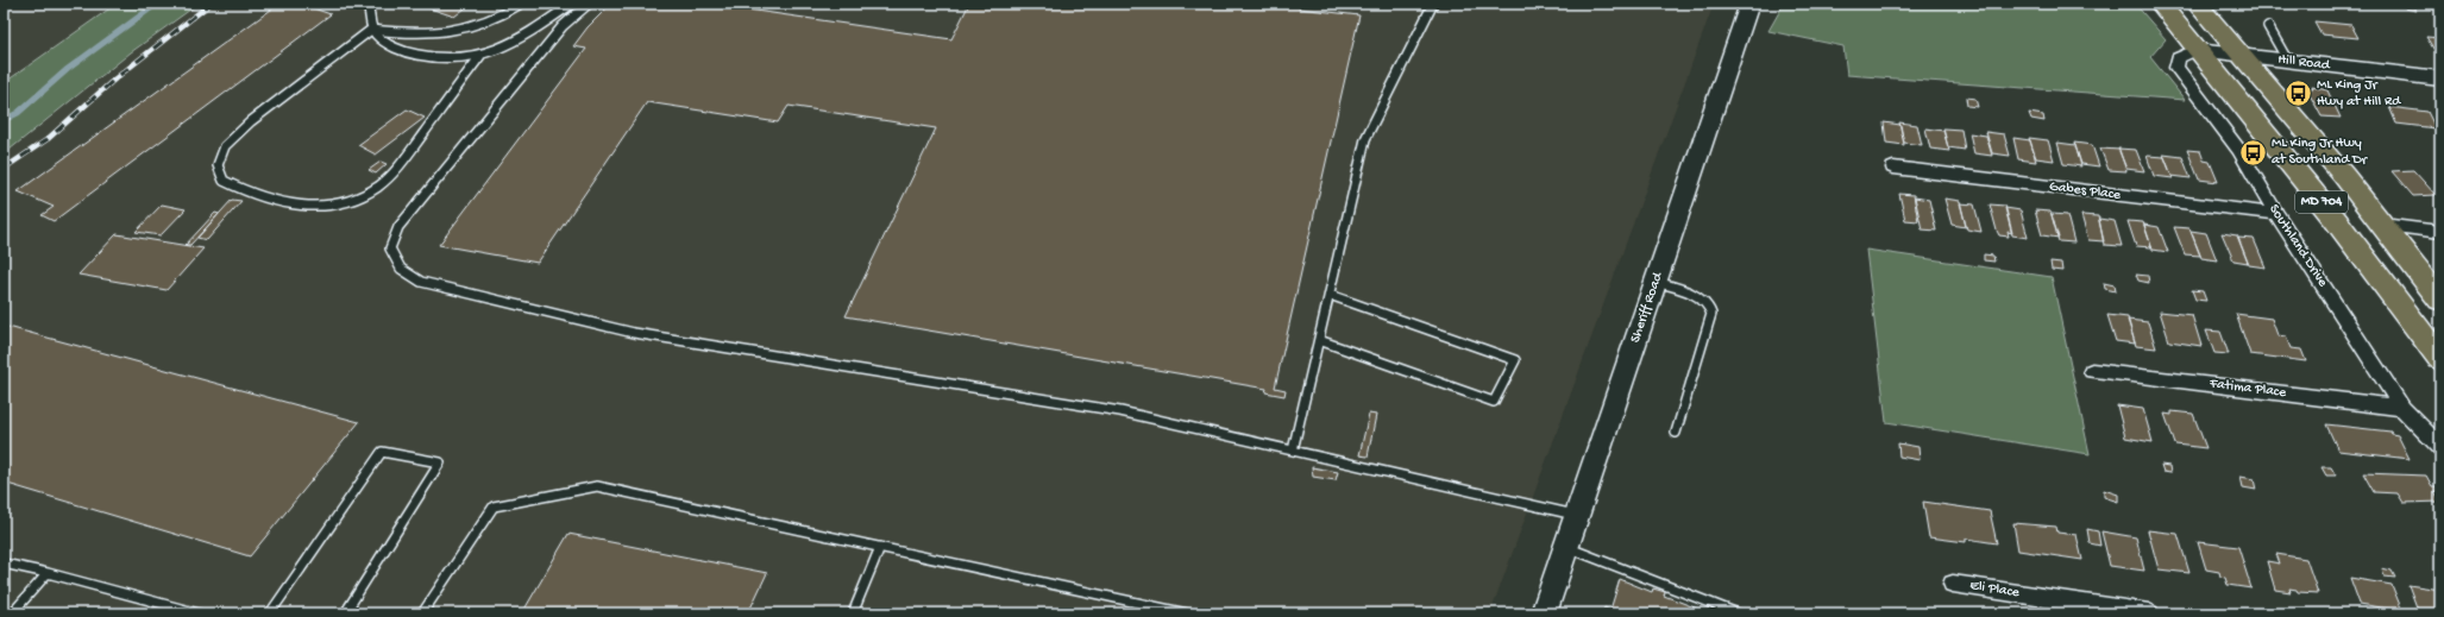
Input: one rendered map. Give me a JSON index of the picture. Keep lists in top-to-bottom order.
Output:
{
  "streets": {
    "main road": ["Hill Road", "MD 704", "Sheriff Road"],
    "street": [
      "Gabes Place",
      "Southland Drive",
      "Fatima Place",
      "Eli Place"
    ]
  },
  "crossings": [
    ["Hill Road", "MD 704"],
    ["Hill Road", "Southland Drive"],
    ["Gabes Place", "Southland Drive"],
    ["MD 704", "Southland Drive"],
    ["Southland Drive", "Fatima Place"]
  ],
  "places": {
    "bus stop": ["ML King Jr Hwy at Hill Rd", "ML King Jr Hwy at Southland Dr"]
  }
}
